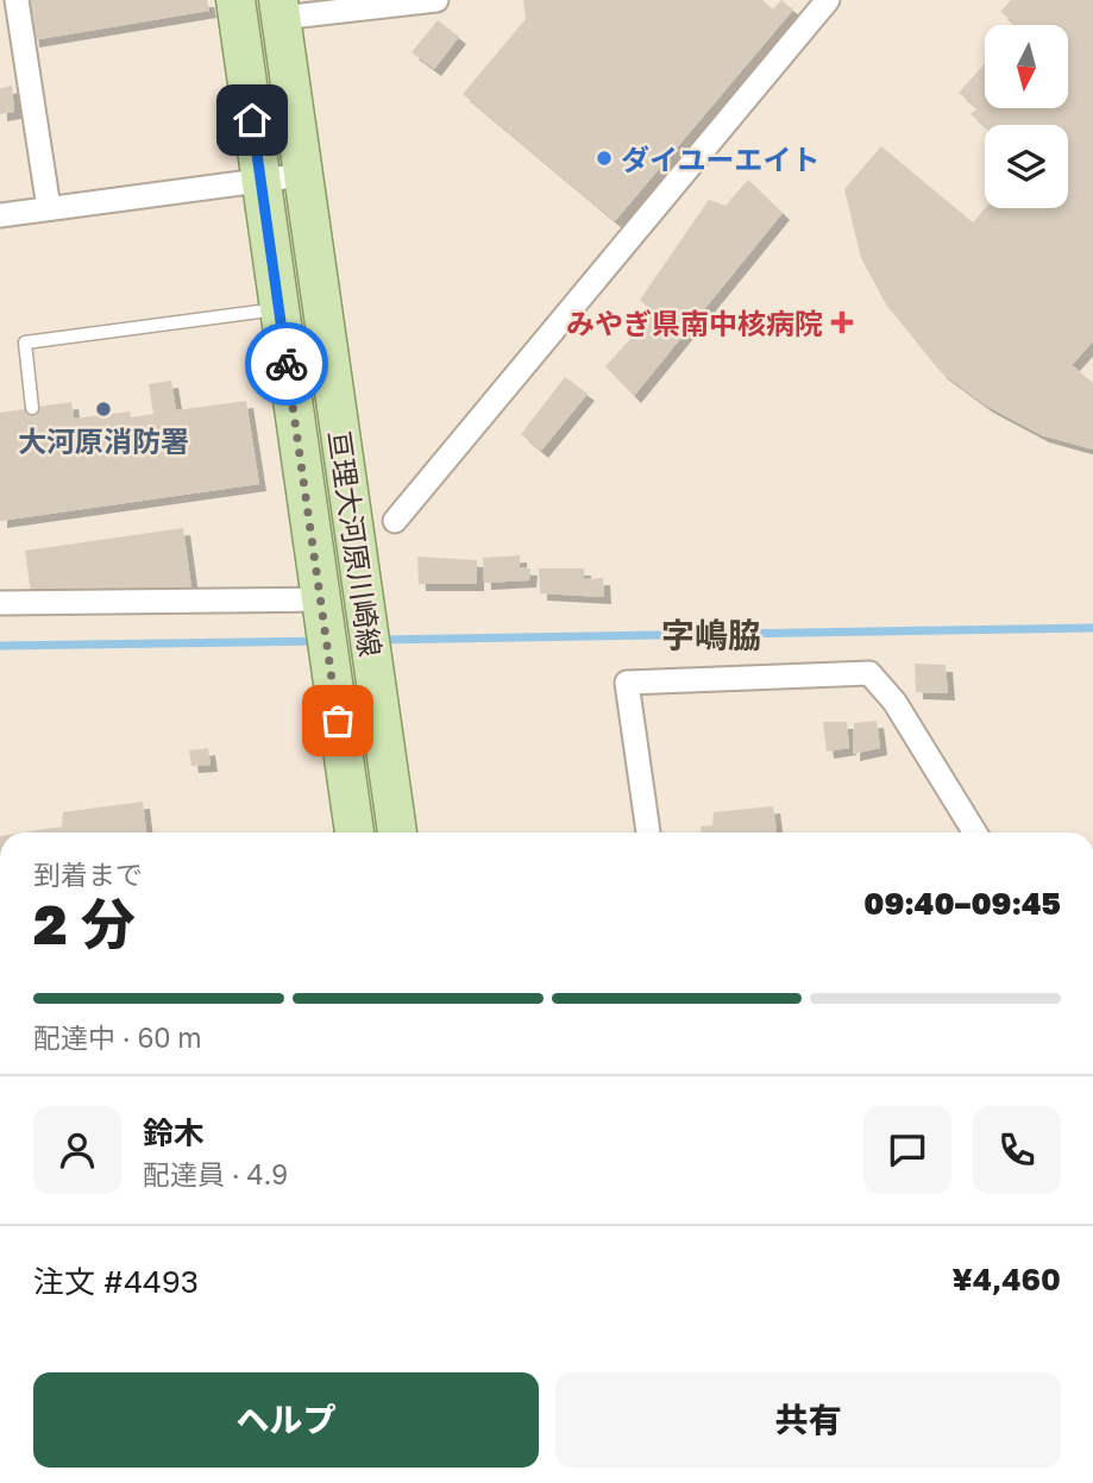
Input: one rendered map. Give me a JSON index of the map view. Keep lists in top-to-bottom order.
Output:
{
  "streets": {
    "main road": ["亘理大河原川崎線"]
  },
  "districts": ["字嶋脇"],
  "places": {
    "other": ["ダイユーエイト", "大河原消防署"],
    "health": ["みやぎ県南中核病院"]
  },
  "north": "bottom",
  "page": {
    "heading": ["2 分", "到着まで", "09:40–09:45"],
    "panel": [
      "鈴木",
      "配達員 · 4.9",
      "注文 #4493",
      "¥4,460"
    ],
    "bar": "配達中 · 60 m",
    "buttons": ["ヘルプ", "共有"]
  }
}
